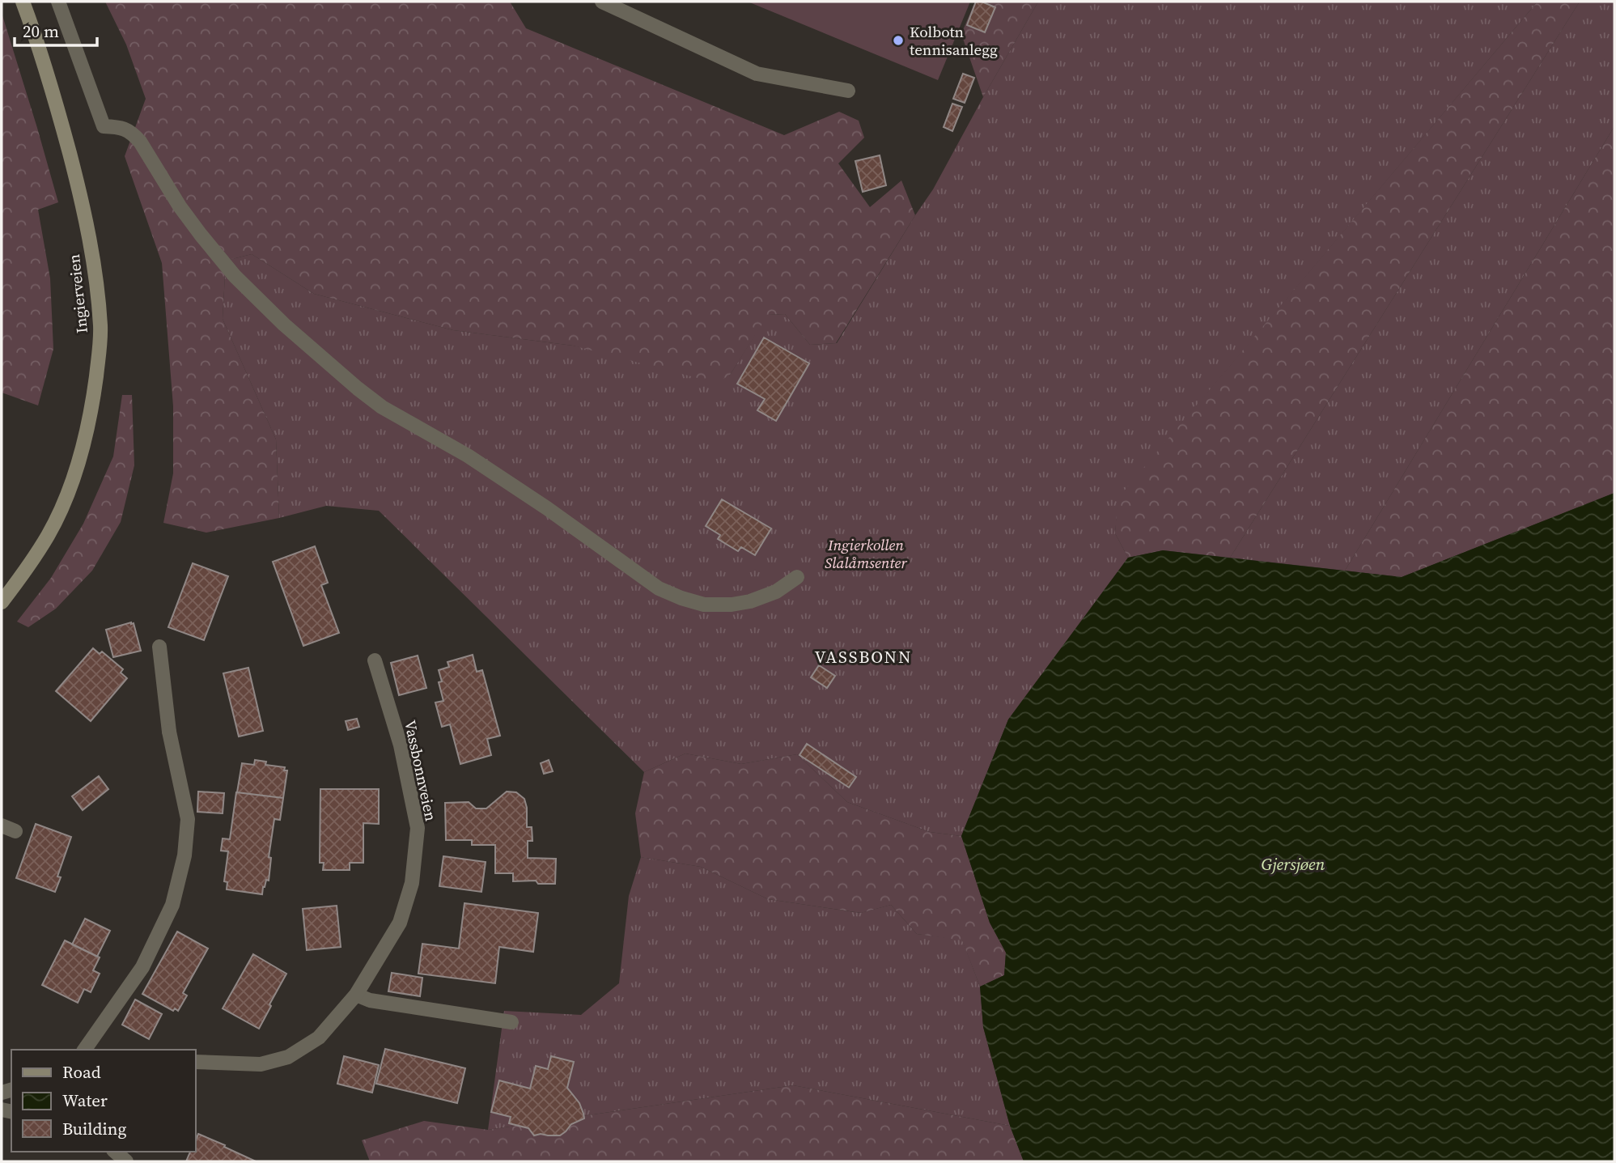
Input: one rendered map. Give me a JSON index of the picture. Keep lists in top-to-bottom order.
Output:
{
  "streets": {
    "main road": ["Ingierveien"],
    "street": ["Vassbonnveien"]
  },
  "districts": ["VASSBONN"],
  "water": ["Gjersjøen"],
  "parks": ["Ingierkollen Slalåmsenter"],
  "places": ["Kolbotn tennisanlegg"],
  "legend": ["Road", "Water", "Building"],
  "scale_bar": "20 m"
}
